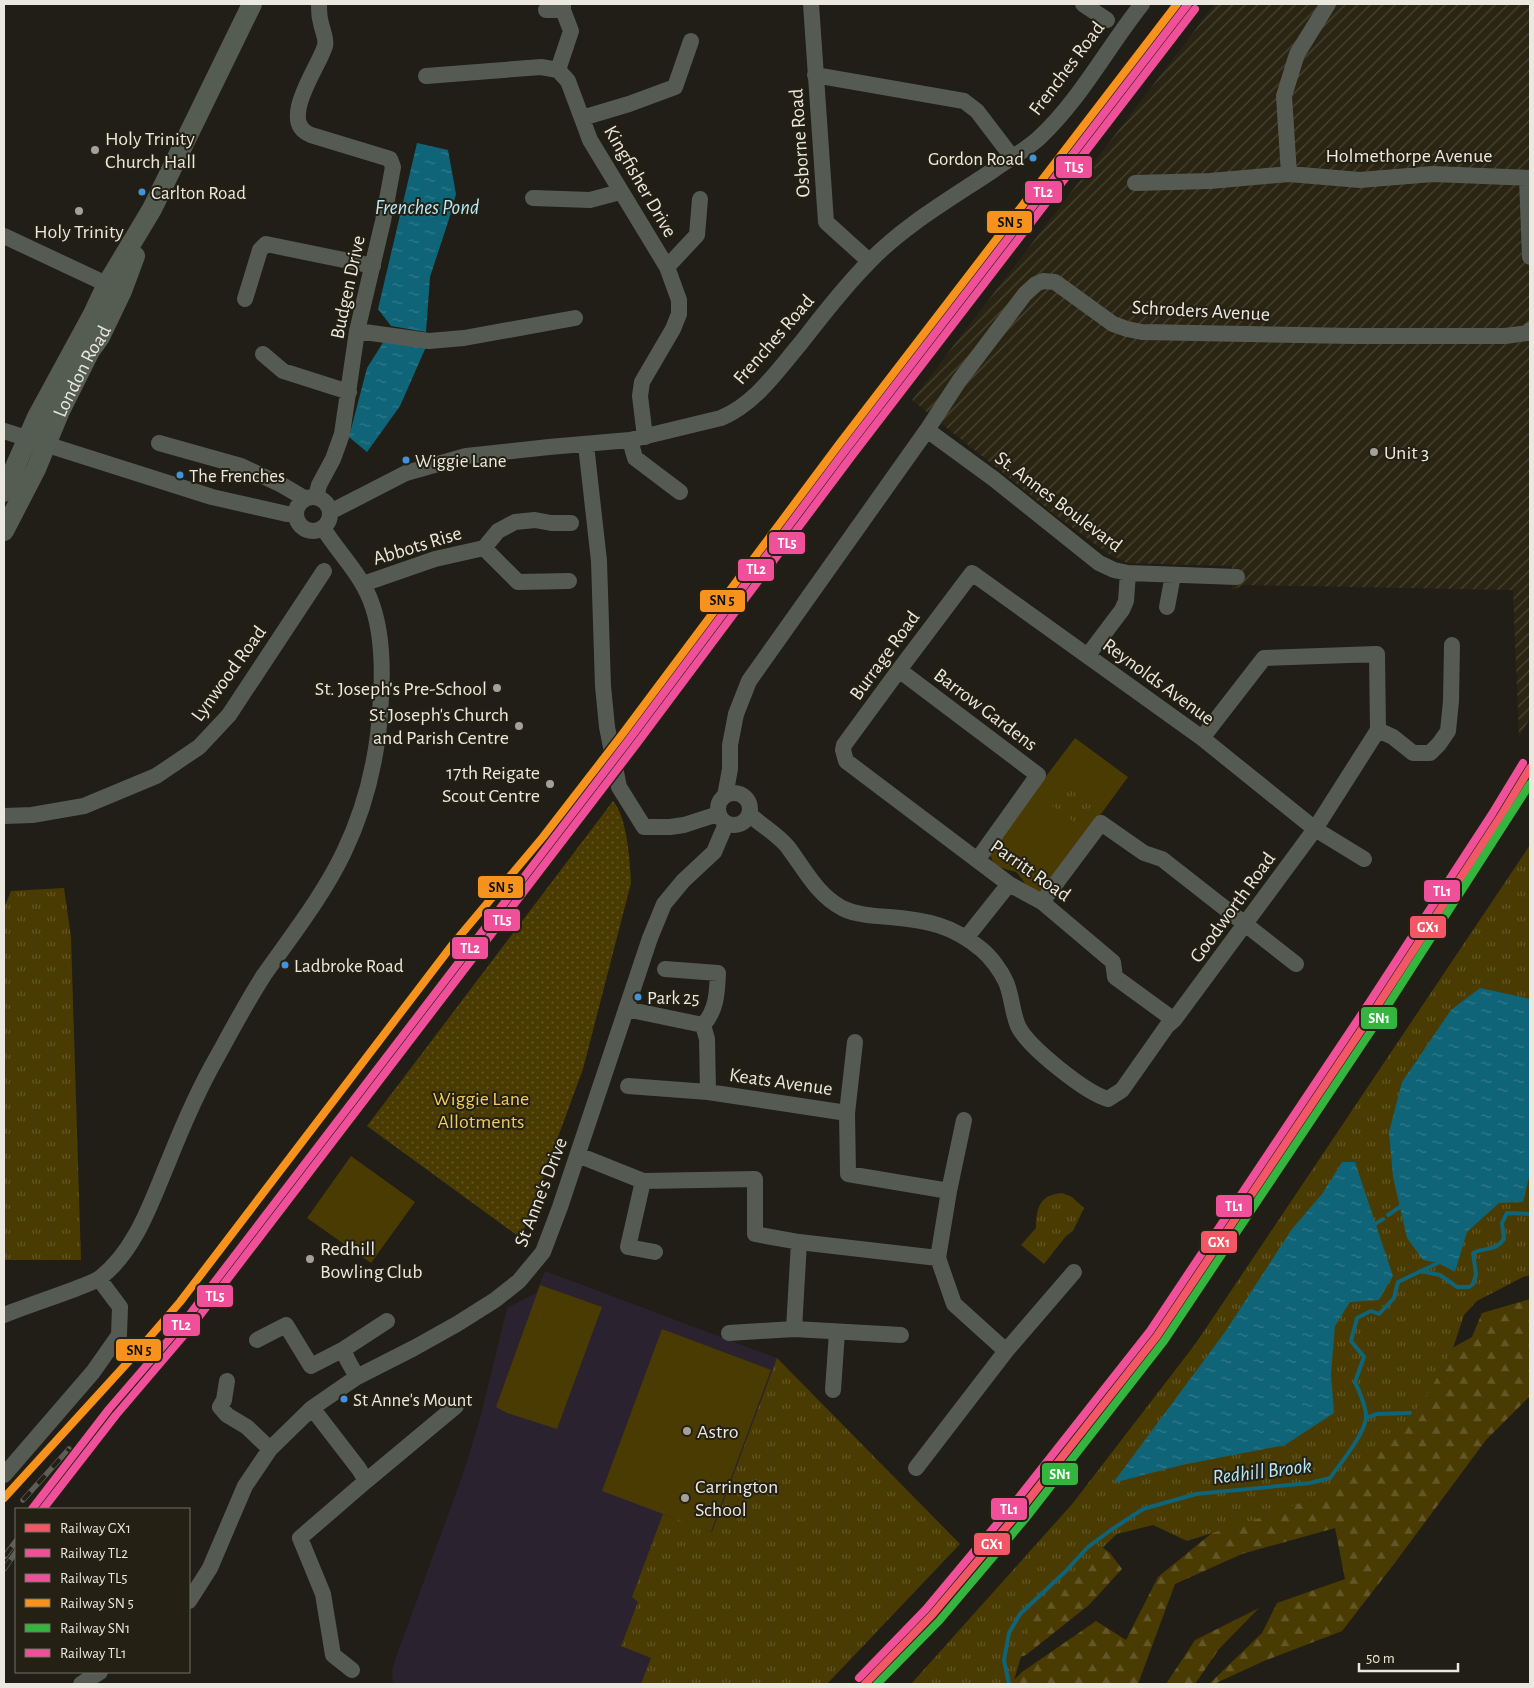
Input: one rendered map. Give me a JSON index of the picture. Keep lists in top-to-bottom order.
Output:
{
  "streets": {
    "main road": ["London Road"],
    "street": [
      "Frenches Road",
      "Osborne Road",
      "Holmethorpe Avenue",
      "Kingfisher Drive",
      "Budgen Drive",
      "Schroders Avenue",
      "St. Annes Boulevard",
      "Abbots Rise",
      "Burrage Road",
      "Lynwood Road",
      "Reynolds Avenue",
      "Barrow Gardens",
      "Parritt Road",
      "Goodworth Road",
      "Keats Avenue",
      "St Anne's Drive"
    ]
  },
  "crossings": [
    ["Frenches Road", "Osborne Road"],
    ["Frenches Road", "Kingfisher Drive"],
    ["Frenches Road", "Budgen Drive"],
    ["Schroders Avenue", "St. Annes Boulevard"],
    ["Schroders Avenue", "St Anne's Drive"],
    ["Burrage Road", "Reynolds Avenue"],
    ["Burrage Road", "Barrow Gardens"],
    ["Burrage Road", "Parritt Road"],
    ["Reynolds Avenue", "Goodworth Road"],
    ["Barrow Gardens", "Parritt Road"],
    ["Parritt Road", "Goodworth Road"]
  ],
  "water": ["Frenches Pond", "Redhill Brook"],
  "parks": ["Wiggie Lane Allotments"],
  "places": [
    "Holy Trinity Church Hall",
    "Gordon Road",
    "Carlton Road",
    "Holy Trinity",
    "Unit 3",
    "Wiggie Lane",
    "The Frenches",
    "St. Joseph's Pre-School",
    "St Joseph's Church and Parish Centre",
    "17th Reigate Scout Centre",
    "Ladbroke Road",
    "Park 25",
    "Redhill Bowling Club",
    "St Anne's Mount",
    "Astro",
    "Carrington School"
  ],
  "lines": [
    "rail line TL2",
    "rail line TL5",
    "rail line TL1",
    "rail line GX1",
    "rail line SN1"
  ],
  "legend": [
    "Railway GX1",
    "Railway TL2",
    "Railway TL5",
    "Railway SN 5",
    "Railway SN1",
    "Railway TL1"
  ],
  "scale_bar": "50 m"
}
